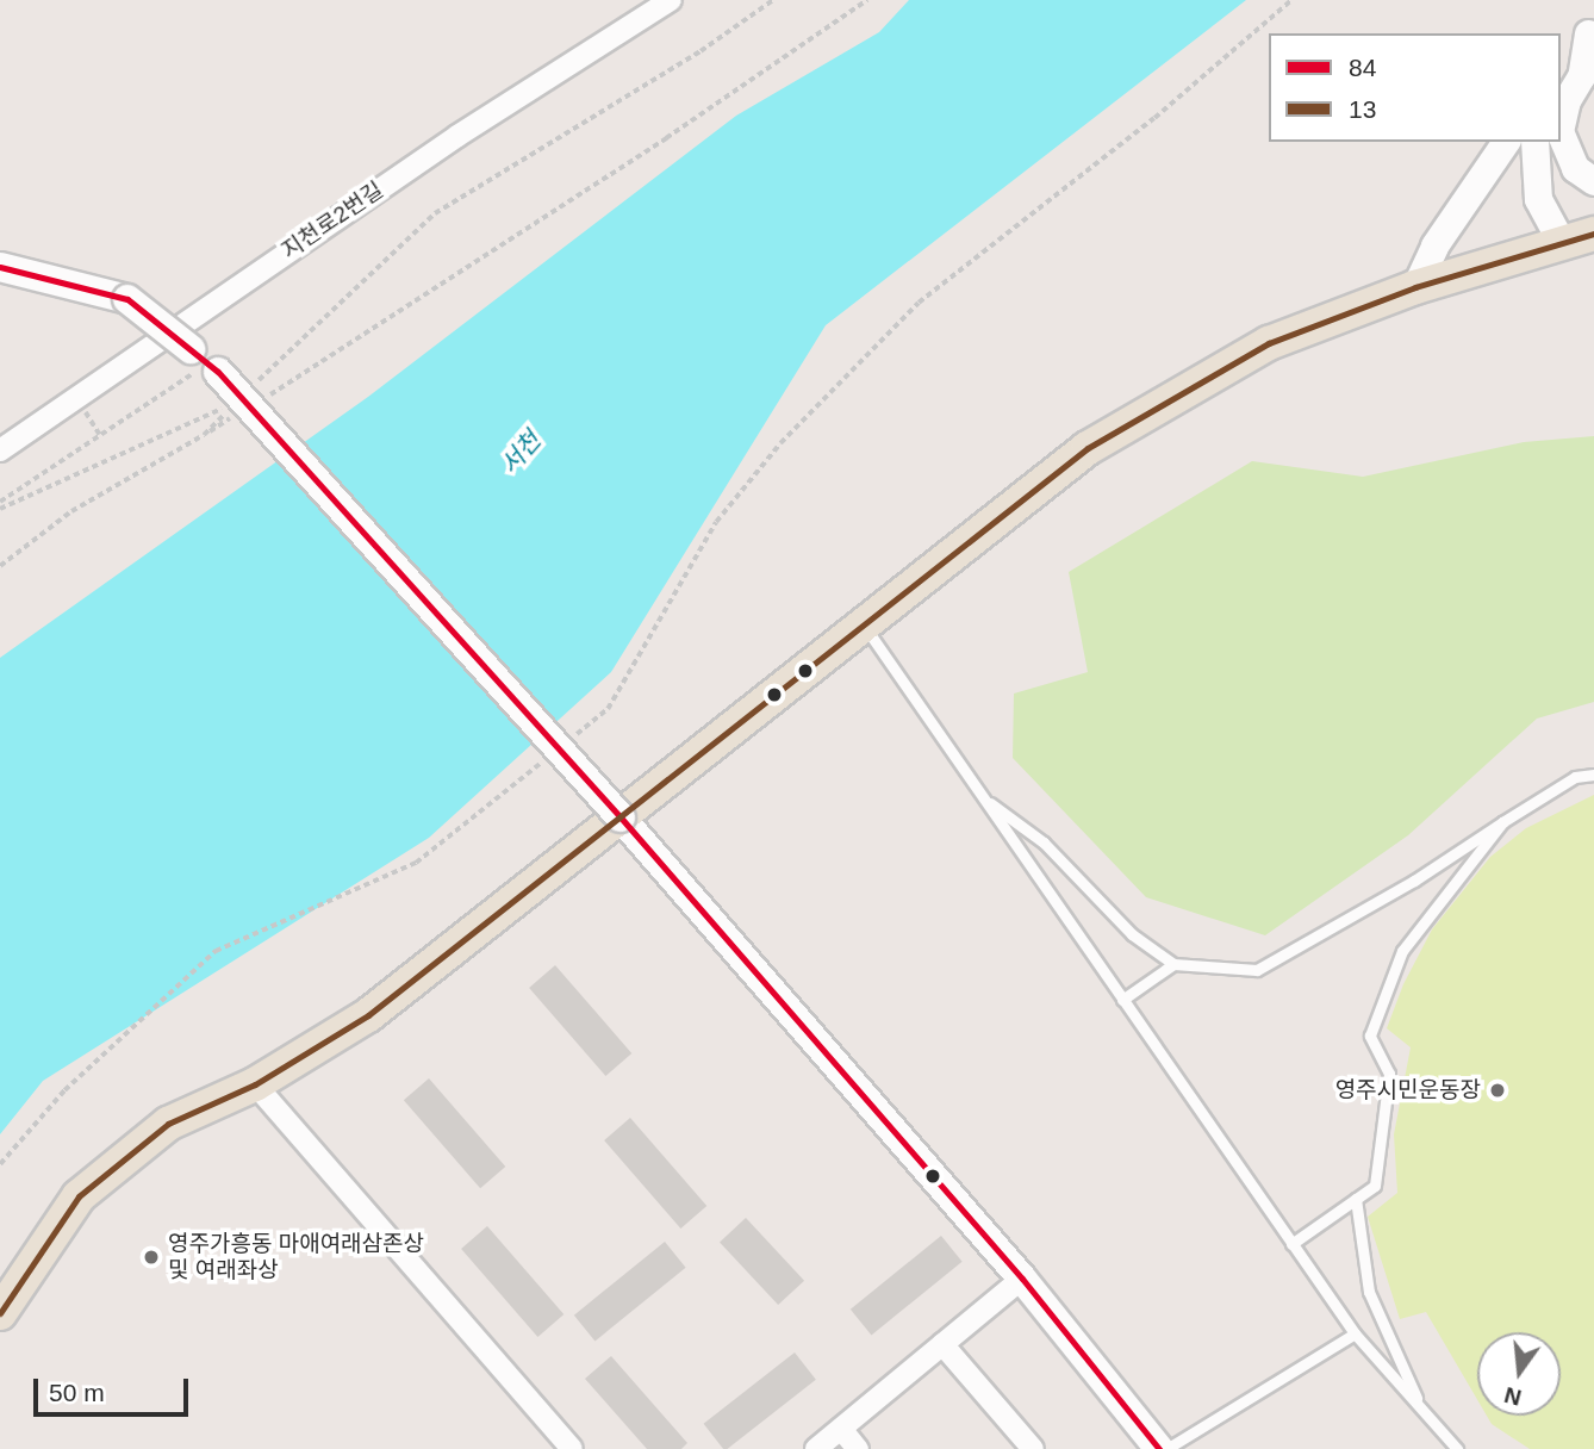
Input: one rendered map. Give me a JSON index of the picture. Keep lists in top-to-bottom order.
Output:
{
  "streets": {
    "street": ["지천로2번길"]
  },
  "water": ["서천"],
  "places": ["영주시민운동장", "영주가흥동 마애여래삼존상 및 여래좌상"],
  "lines": ["transit line 13", "transit line 84"],
  "legend": ["84", "13"],
  "scale_bar": "50 m",
  "north": "bottom"
}
